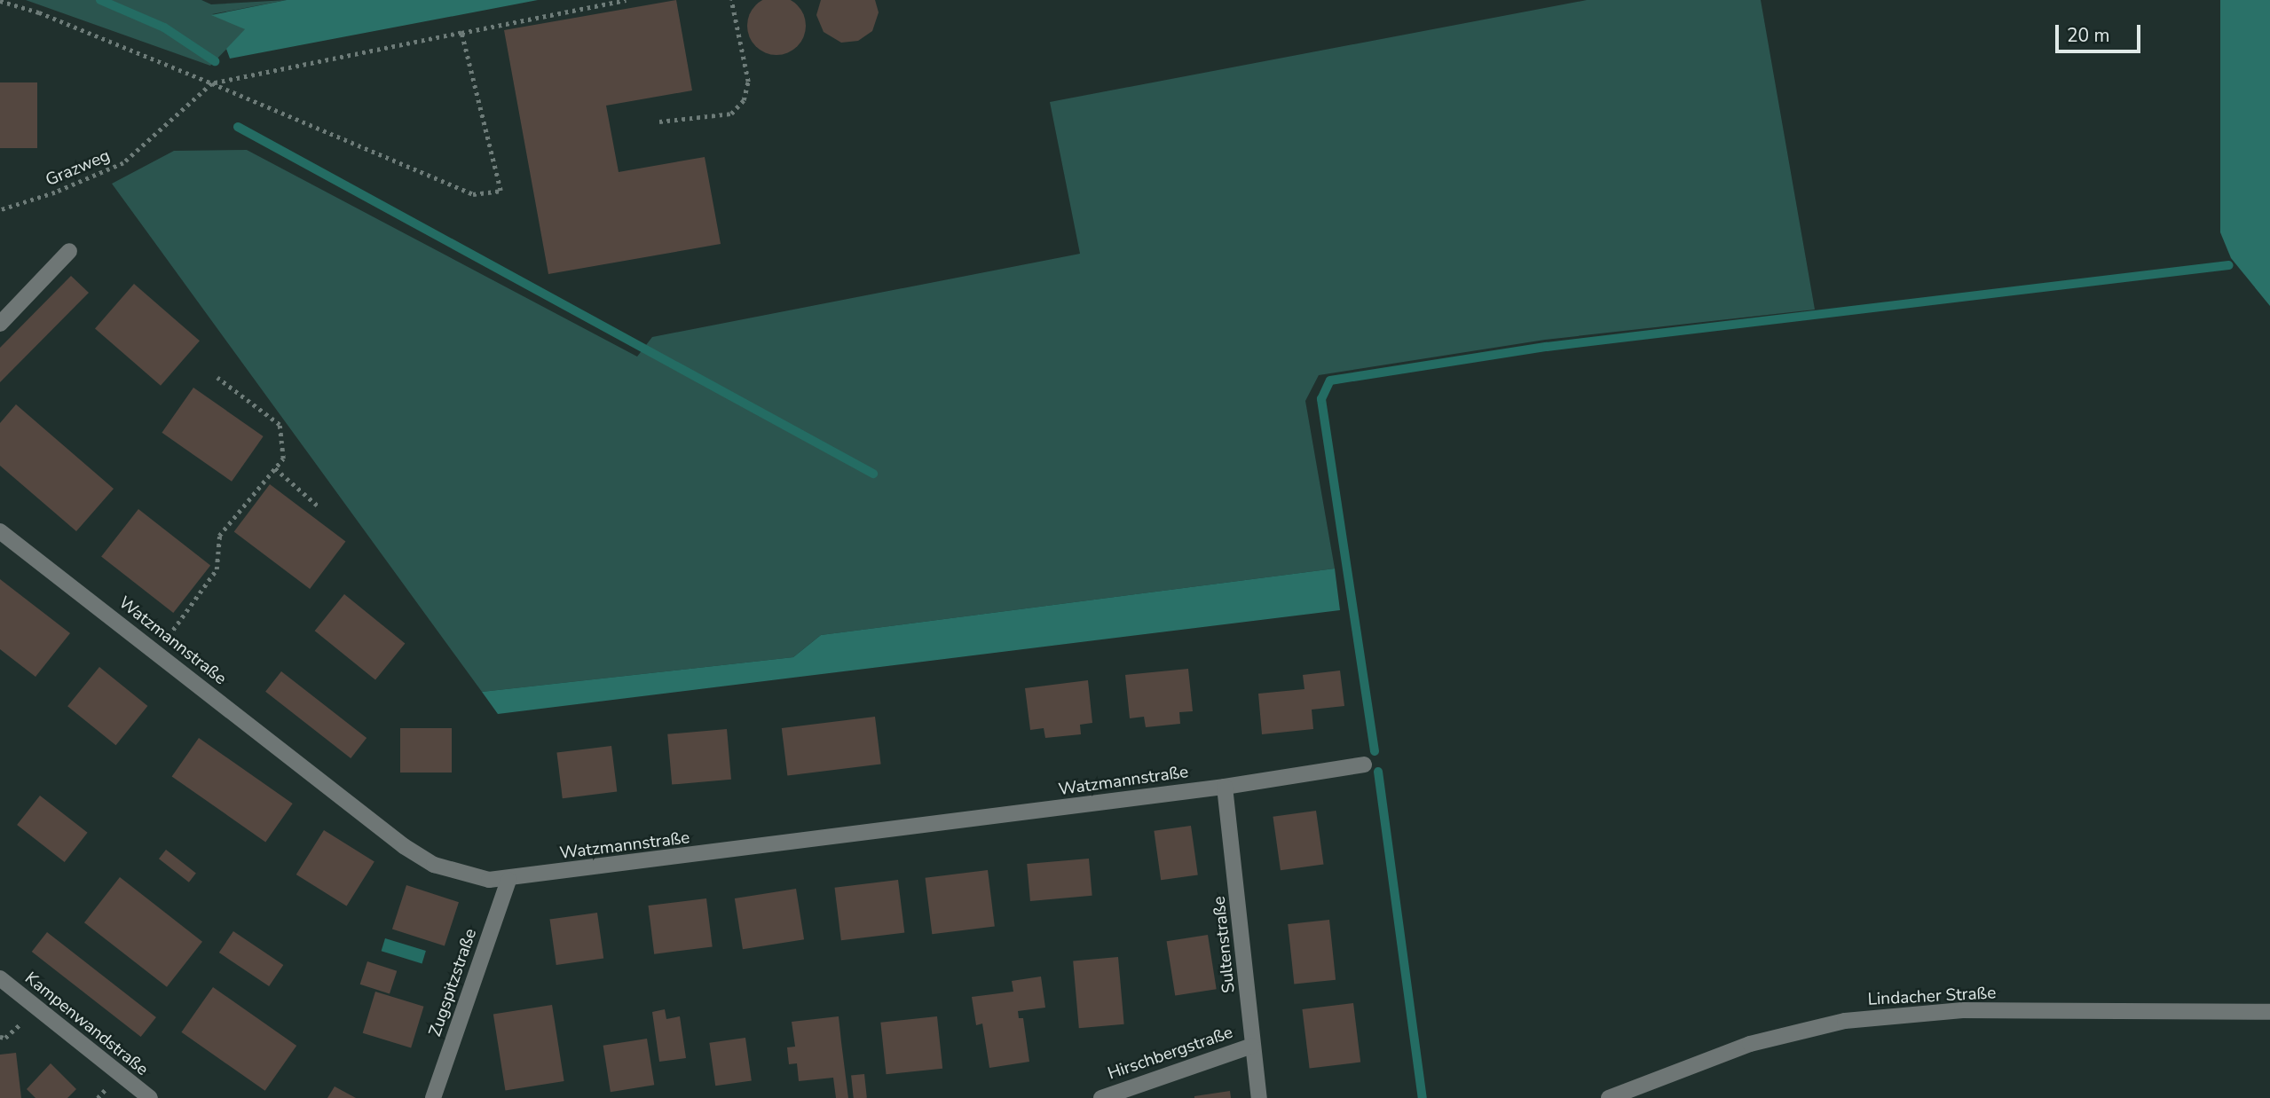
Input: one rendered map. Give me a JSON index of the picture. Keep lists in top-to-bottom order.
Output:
{
  "streets": {
    "street": [
      "Watzmannstraße",
      "Sultenstraße",
      "Zugspitzstraße",
      "Lindacher Straße",
      "Kampenwandstraße",
      "Hirschbergstraße"
    ],
    "path": ["Grazweg"]
  },
  "crossings": [
    ["Watzmannstraße", "Sultenstraße"],
    ["Watzmannstraße", "Zugspitzstraße"],
    ["Sultenstraße", "Hirschbergstraße"]
  ],
  "scale_bar": "20 m"
}
